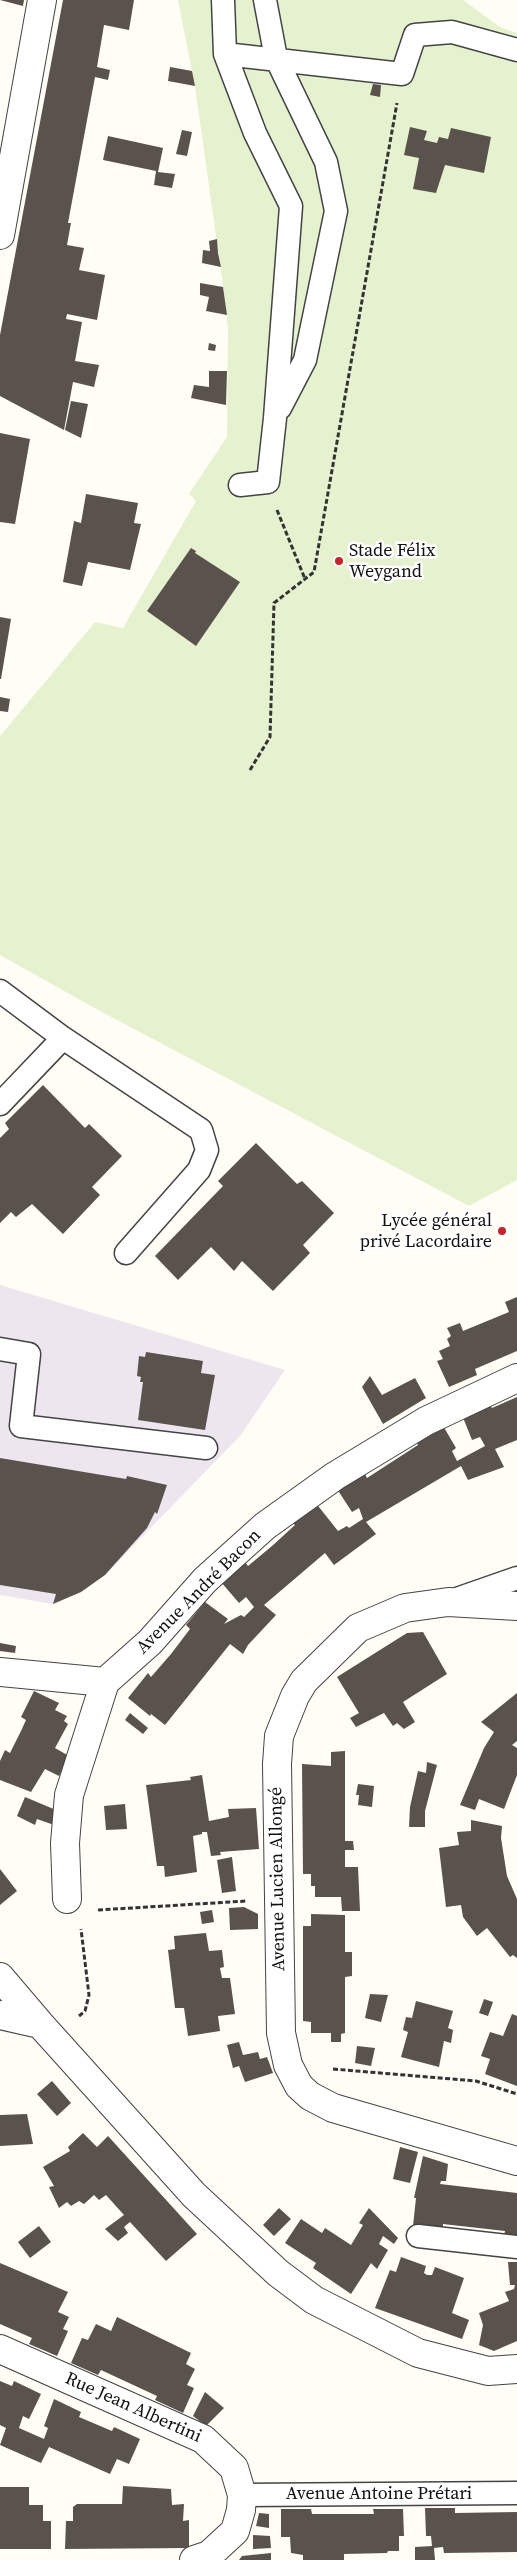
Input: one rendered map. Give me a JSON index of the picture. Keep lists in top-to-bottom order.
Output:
{
  "streets": {
    "street": ["Avenue André Bacon", "Avenue Lucien Allongé", "Rue Jean Albertini"],
    "lane": ["Avenue Antoine Prétari"]
  },
  "crossings": [
    ["Rue Jean Albertini", "Avenue Antoine Prétari"]
  ],
  "places": ["Stade Félix Weygand", "Lycée général privé Lacordaire"]
}
